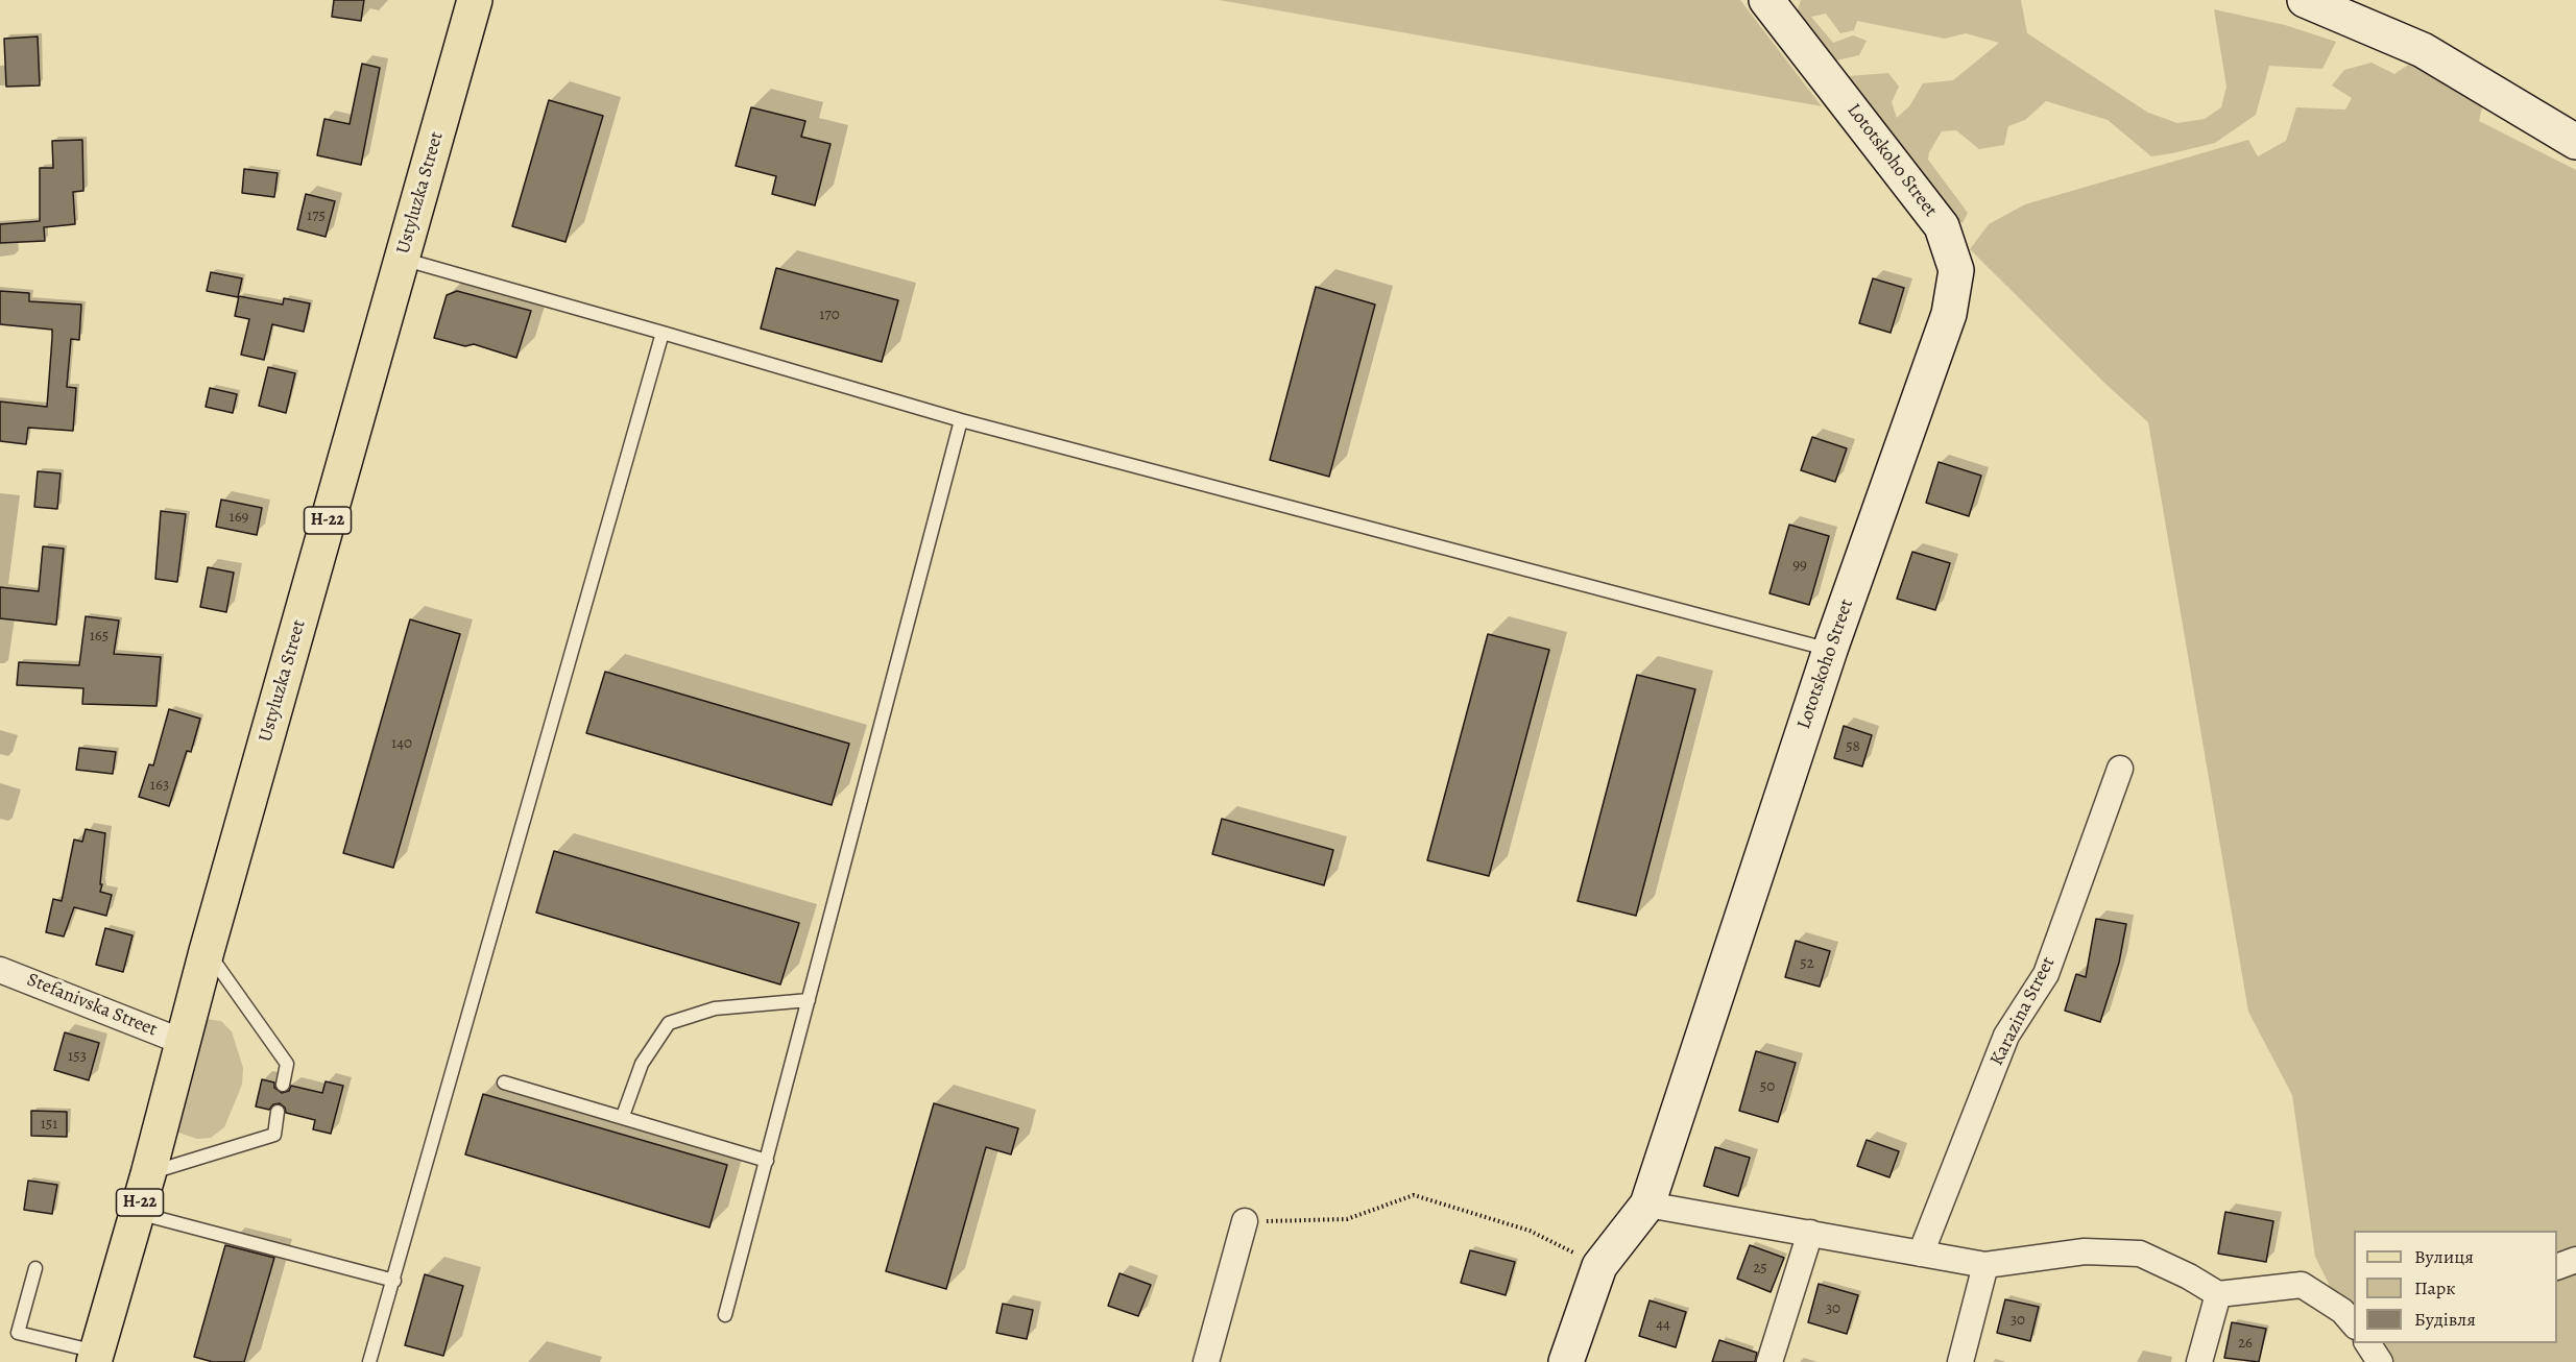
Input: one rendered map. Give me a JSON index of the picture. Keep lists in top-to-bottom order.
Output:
{
  "streets": {
    "main road": ["Ustyluzka Street", "Н-22"],
    "street": ["Lototskoho Street", "Stefanivska Street", "Karazina Street"]
  },
  "crossings": [
    ["Ustyluzka Street", "Stefanivska Street"]
  ],
  "house_numbers": [
    "175",
    "170",
    "169",
    "99",
    "165",
    "140",
    "58",
    "163",
    "52",
    "153",
    "50",
    "151",
    "25",
    "30",
    "30",
    "44",
    "26"
  ],
  "legend": ["Вулиця", "Парк", "Будівля"]
}
